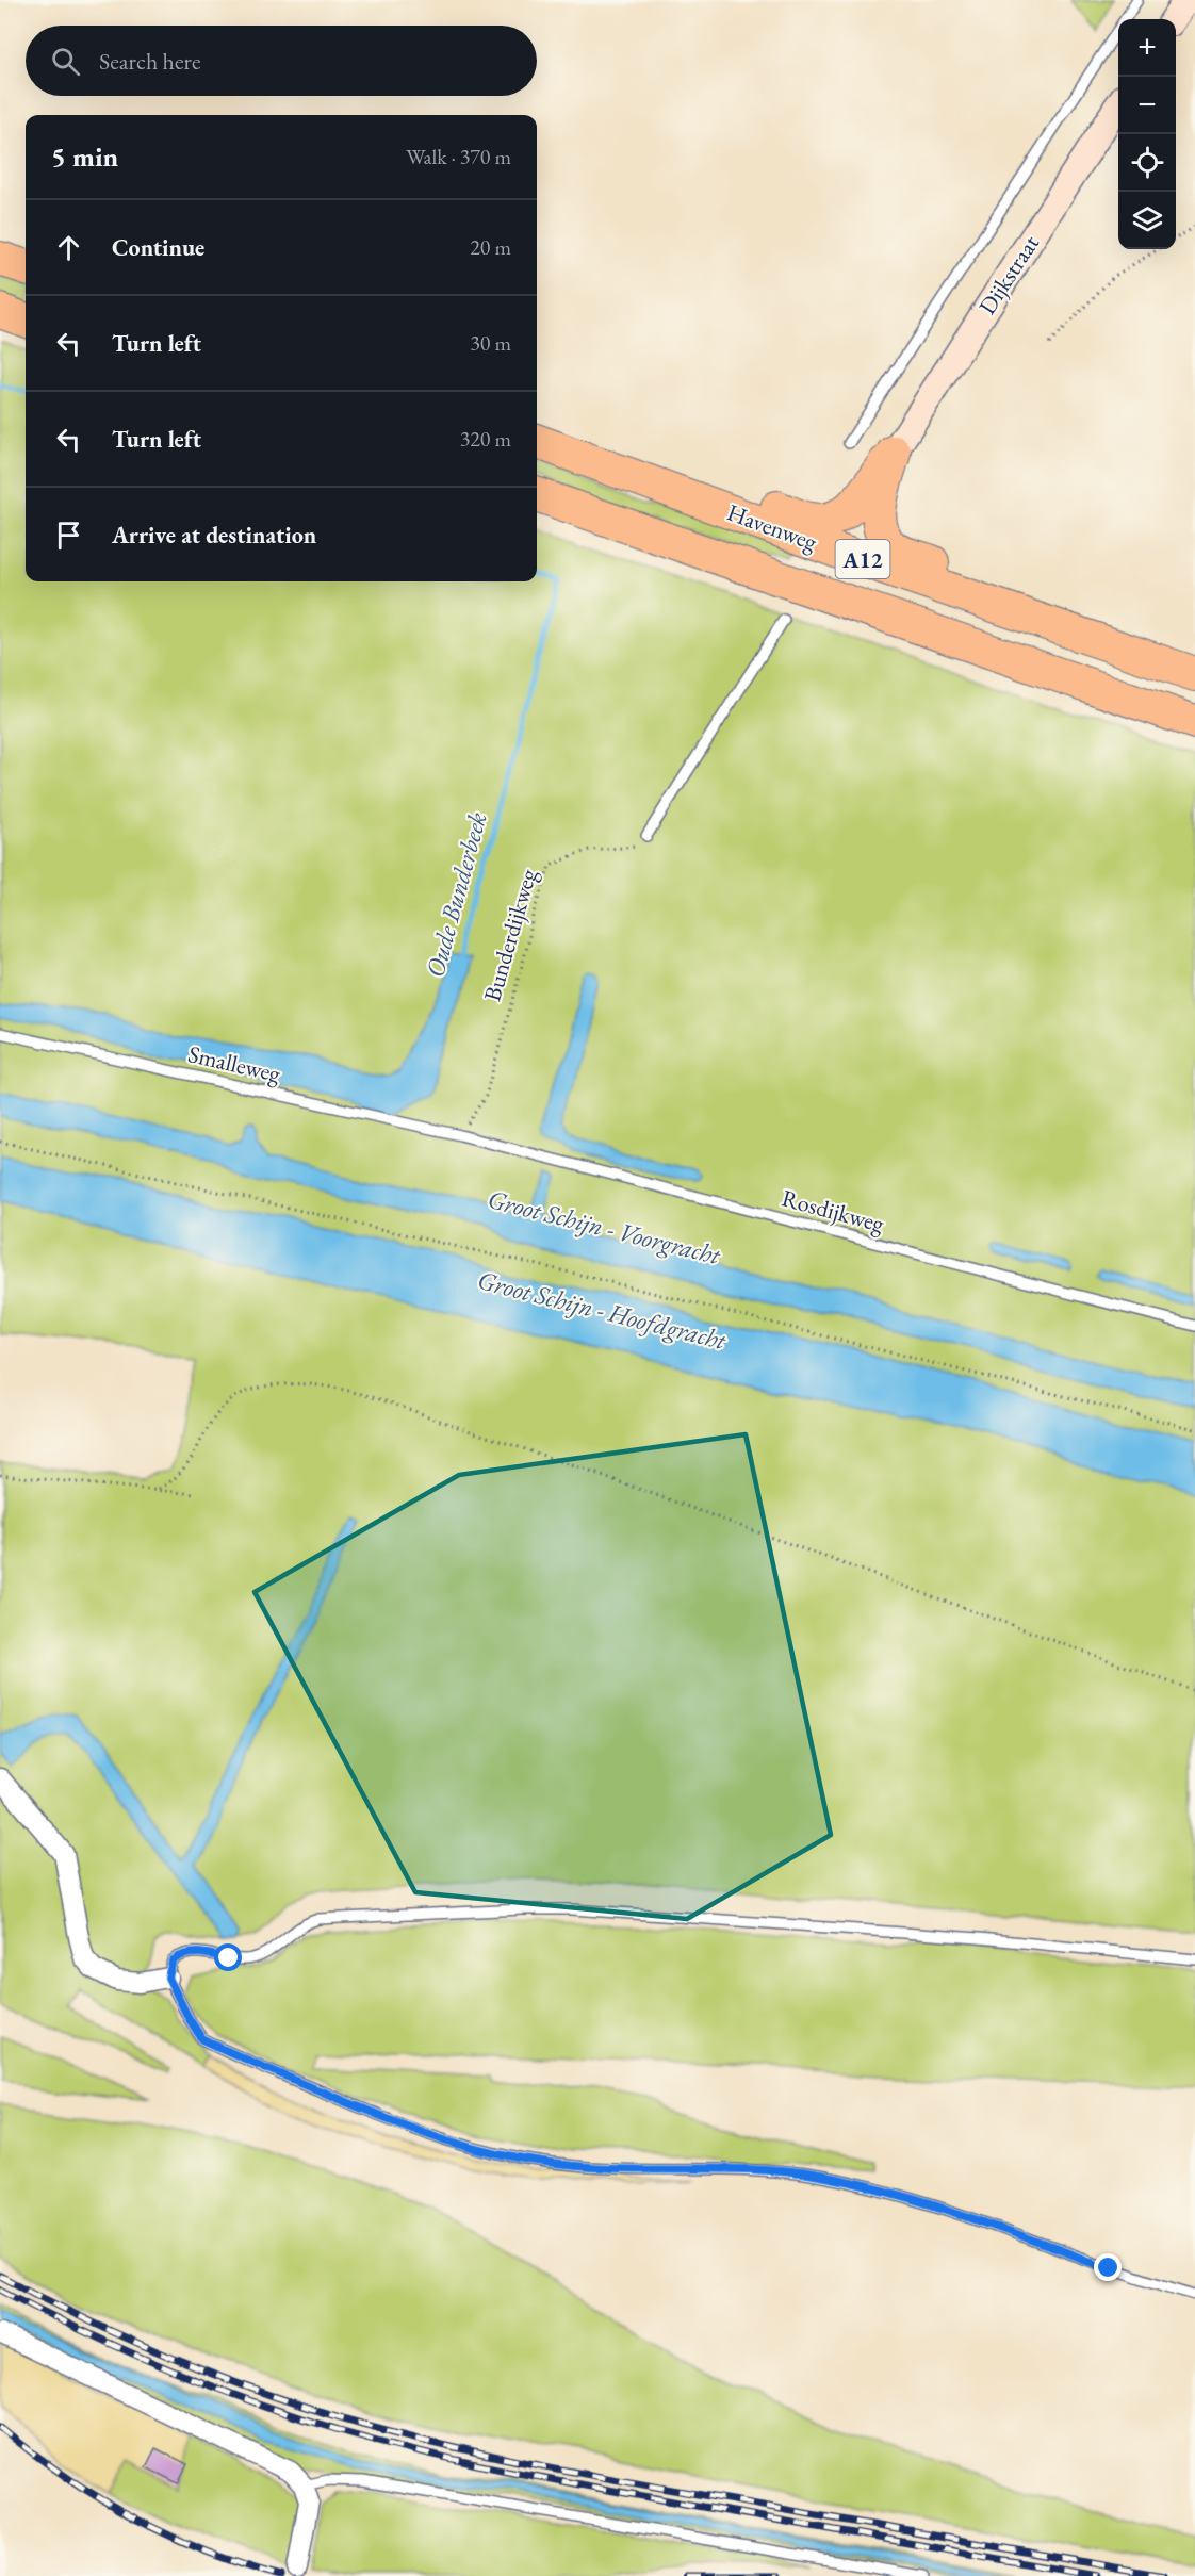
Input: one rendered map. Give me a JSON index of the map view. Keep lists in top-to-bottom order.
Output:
{
  "streets": {
    "highway": ["Havenweg", "A12"],
    "street": ["Dijkstraat"],
    "lane": ["Smalleweg", "Rosdijkweg"],
    "path": ["Bunderdijkweg"]
  },
  "crossings": [
    ["Bunderdijkweg", "Smalleweg"],
    ["Bunderdijkweg", "Rosdijkweg"],
    ["Smalleweg", "Rosdijkweg"]
  ],
  "water": ["Oude Bunderbeek", "Groot Schijn - Voorgracht", "Groot Schijn - Hoofdgracht"],
  "page": {
    "map_buttons": ["+", "−"],
    "search": "Search here",
    "heading": ["5 min", "Walk · 370 m"],
    "list": [
      ["Continue", "20 m"],
      ["Turn left", "30 m"],
      ["Turn left", "320 m"],
      "Arrive at destination"
    ]
  }
}
